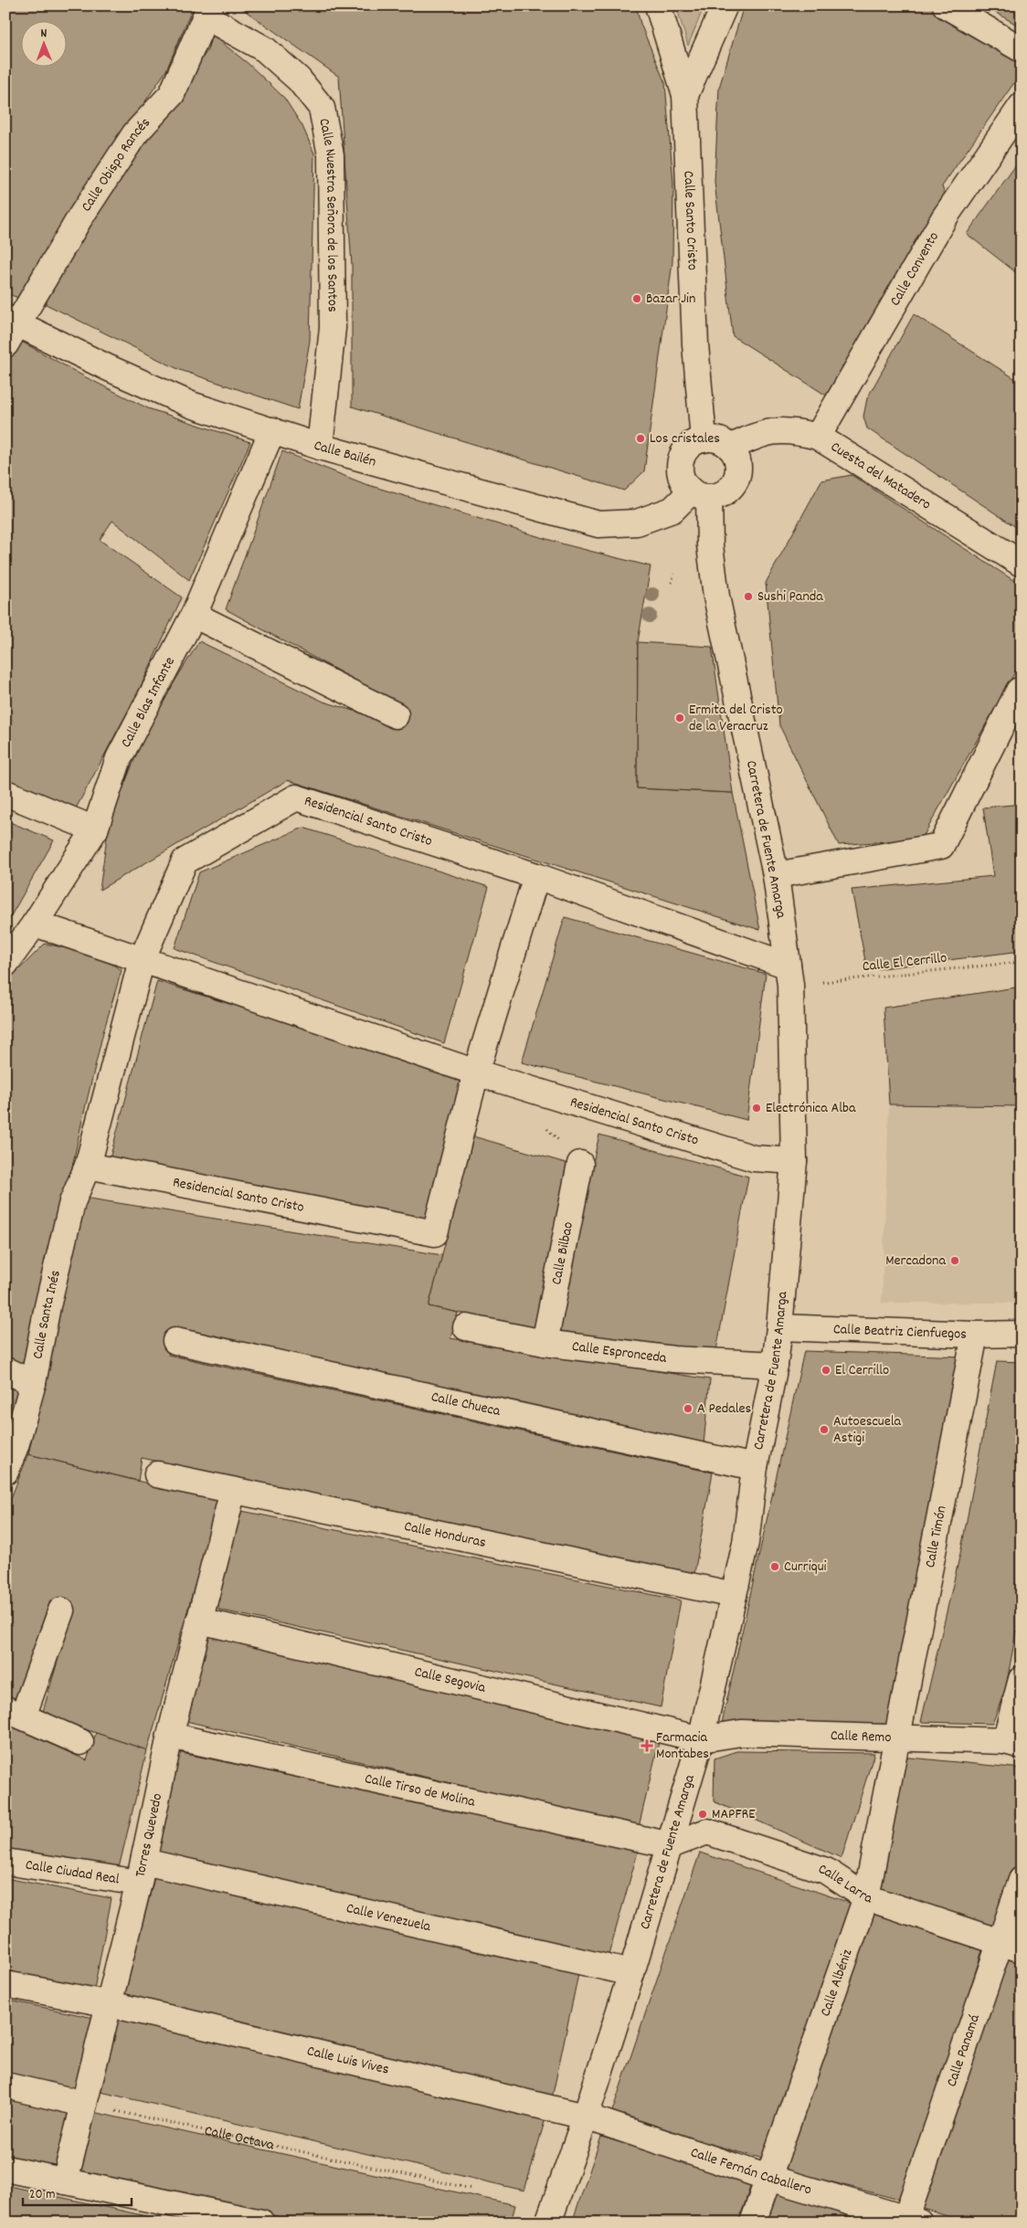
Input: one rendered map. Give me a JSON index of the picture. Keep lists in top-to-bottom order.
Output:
{
  "streets": {
    "street": [
      "Calle Obispo Rancés",
      "Calle Nuestra Señora de los Santos",
      "Calle Santo Cristo",
      "Calle Convento",
      "Calle Bailén",
      "Cuesta del Matadero",
      "Calle Blas Infante",
      "Residencial Santo Cristo",
      "Carretera de Fuente Amarga",
      "Calle Bilbao",
      "Calle Santa Inés",
      "Calle Beatriz Cienfuegos",
      "Calle Espronceda",
      "Calle Chueca",
      "Calle Honduras",
      "Calle Timón",
      "Calle Segovia",
      "Calle Remo",
      "Calle Tirso de Molina",
      "Torres Quevedo",
      "Calle Ciudad Real",
      "Calle Larra",
      "Calle Venezuela",
      "Calle Albéniz",
      "Calle Panamá",
      "Calle Luis Vives",
      "Calle Fernán Caballero"
    ],
    "path": ["Calle El Cerrillo", "Calle Octava"]
  },
  "crossings": [
    ["Calle Obispo Rancés", "Calle Nuestra Señora de los Santos"],
    ["Calle Obispo Rancés", "Calle Bailén"],
    ["Calle Nuestra Señora de los Santos", "Calle Bailén"],
    ["Calle Santo Cristo", "Calle Bailén"],
    ["Calle Santo Cristo", "Cuesta del Matadero"],
    ["Calle Santo Cristo", "Carretera de Fuente Amarga"],
    ["Calle Convento", "Cuesta del Matadero"],
    ["Calle Bailén", "Cuesta del Matadero"],
    ["Calle Bailén", "Calle Blas Infante"],
    ["Calle Bailén", "Carretera de Fuente Amarga"],
    ["Cuesta del Matadero", "Carretera de Fuente Amarga"],
    ["Calle Blas Infante", "Residencial Santo Cristo"],
    ["Residencial Santo Cristo", "Carretera de Fuente Amarga"],
    ["Residencial Santo Cristo", "Calle El Cerrillo"],
    ["Residencial Santo Cristo", "Calle Santa Inés"],
    ["Carretera de Fuente Amarga", "Calle El Cerrillo"],
    ["Carretera de Fuente Amarga", "Calle Beatriz Cienfuegos"],
    ["Carretera de Fuente Amarga", "Calle Espronceda"],
    ["Carretera de Fuente Amarga", "Calle Chueca"],
    ["Carretera de Fuente Amarga", "Calle Honduras"],
    ["Carretera de Fuente Amarga", "Calle Segovia"],
    ["Carretera de Fuente Amarga", "Calle Remo"],
    ["Carretera de Fuente Amarga", "Calle Tirso de Molina"],
    ["Carretera de Fuente Amarga", "Calle Larra"],
    ["Carretera de Fuente Amarga", "Calle Venezuela"],
    ["Carretera de Fuente Amarga", "Calle Luis Vives"],
    ["Carretera de Fuente Amarga", "Calle Fernán Caballero"],
    ["Calle Bilbao", "Calle Espronceda"],
    ["Calle Beatriz Cienfuegos", "Calle Timón"],
    ["Calle Honduras", "Torres Quevedo"],
    ["Calle Timón", "Calle Remo"],
    ["Calle Timón", "Calle Albéniz"],
    ["Calle Segovia", "Calle Remo"],
    ["Calle Segovia", "Torres Quevedo"],
    ["Calle Remo", "Calle Albéniz"],
    ["Calle Tirso de Molina", "Torres Quevedo"],
    ["Calle Tirso de Molina", "Calle Larra"],
    ["Torres Quevedo", "Calle Ciudad Real"],
    ["Torres Quevedo", "Calle Venezuela"],
    ["Torres Quevedo", "Calle Luis Vives"],
    ["Torres Quevedo", "Calle Octava"],
    ["Calle Ciudad Real", "Calle Venezuela"],
    ["Calle Larra", "Calle Albéniz"],
    ["Calle Larra", "Calle Panamá"],
    ["Calle Albéniz", "Calle Fernán Caballero"],
    ["Calle Panamá", "Calle Fernán Caballero"],
    ["Calle Luis Vives", "Calle Fernán Caballero"]
  ],
  "places": {
    "other": [
      "Bazar Jin",
      "Los cristales",
      "Sushi Panda",
      "Ermita del Cristo de la Veracruz",
      "Electrónica Alba",
      "Mercadona",
      "El Cerrillo",
      "A Pedales",
      "Autoescuela Astigi",
      "Curriqui",
      "MAPFRE"
    ],
    "health": ["Farmacia Montabes"]
  },
  "scale_bar": "20 m",
  "north": "top"
}
